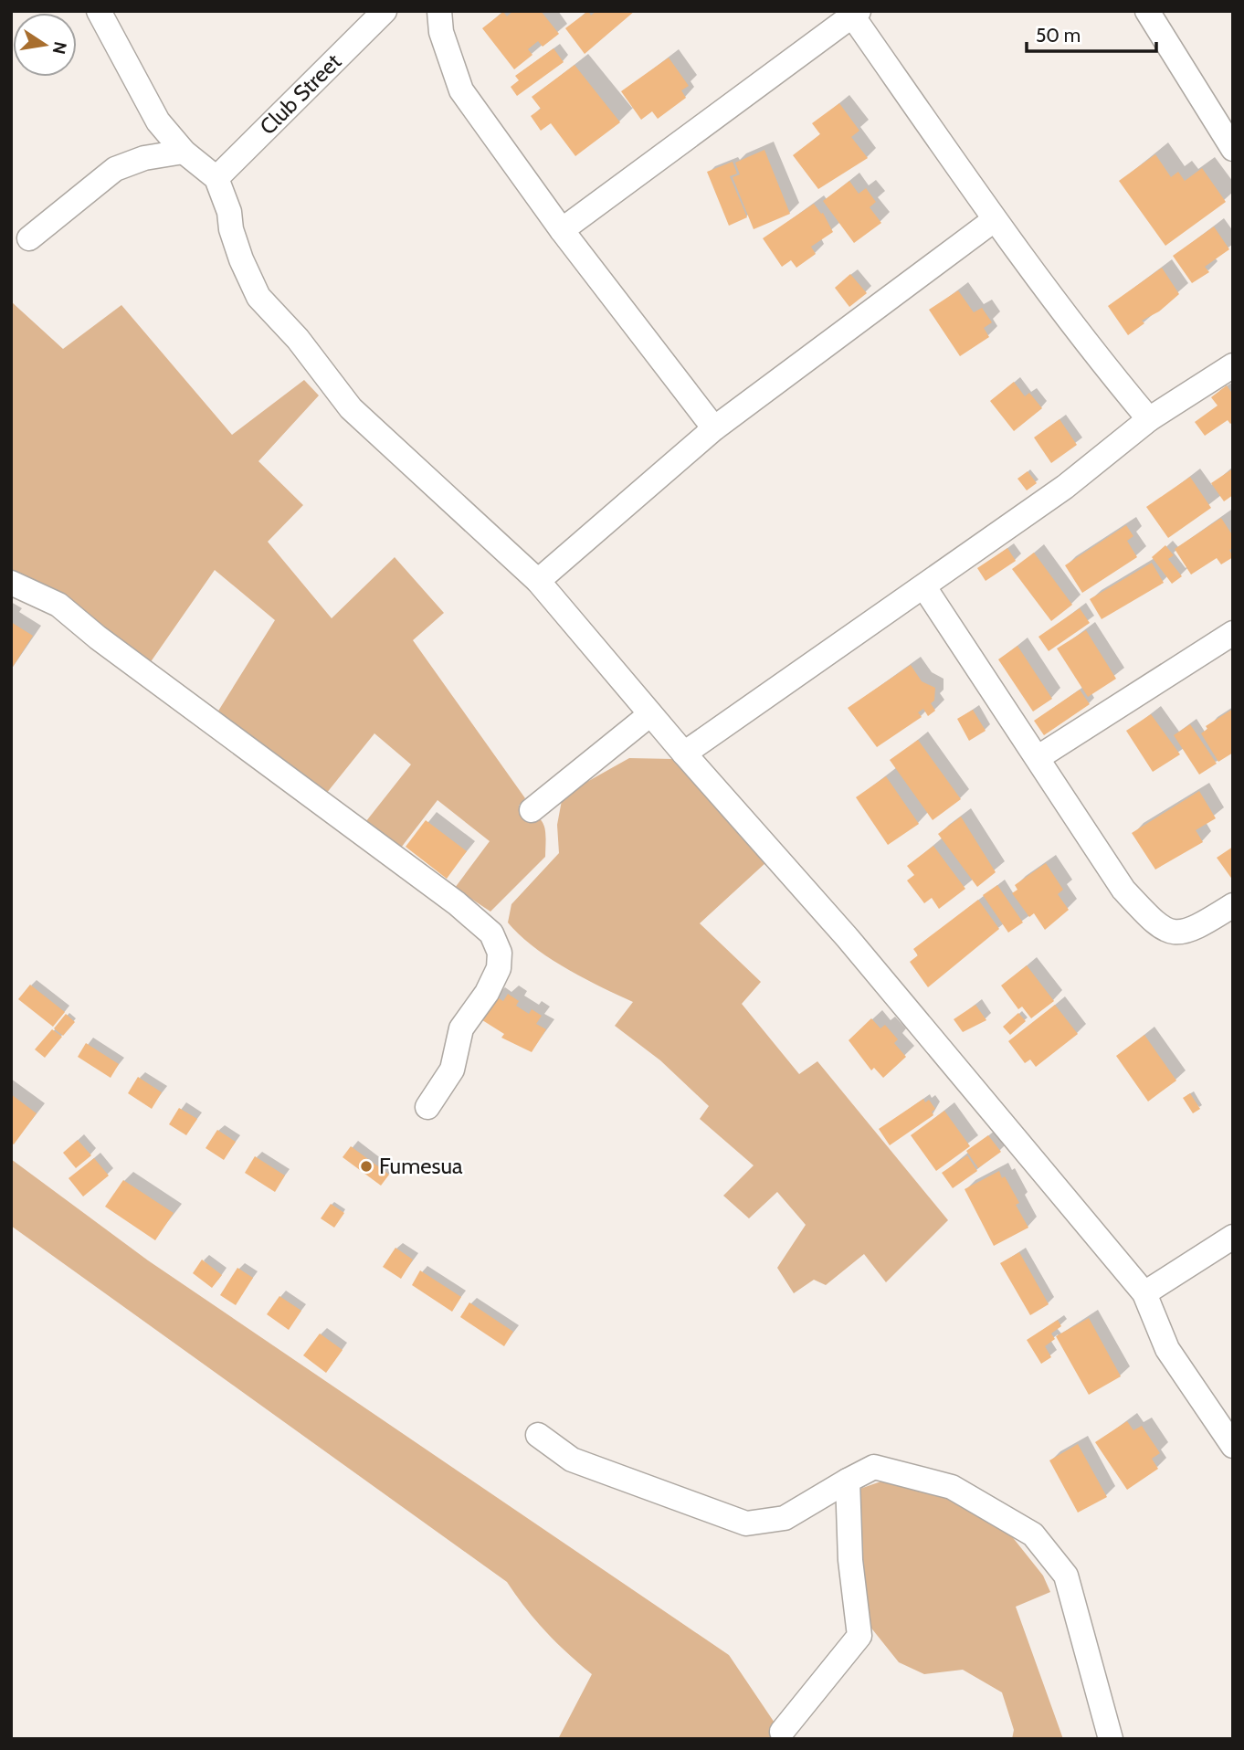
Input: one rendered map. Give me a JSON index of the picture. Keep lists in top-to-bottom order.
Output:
{
  "streets": {
    "street": ["Club Street"]
  },
  "places": ["Fumesua"],
  "scale_bar": "50 m",
  "north": "right"
}
